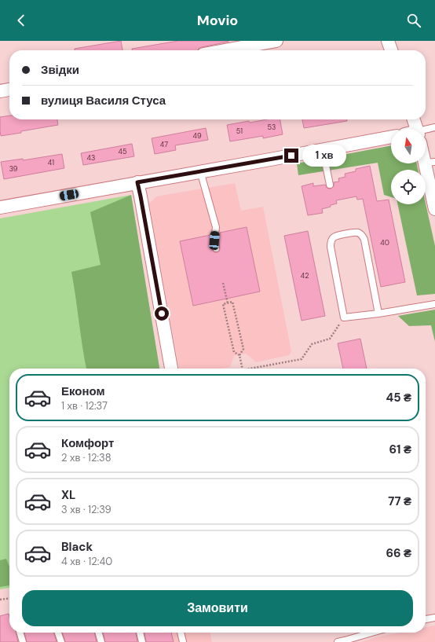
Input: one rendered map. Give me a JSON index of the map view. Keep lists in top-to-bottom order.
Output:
{
  "house_numbers": [
    "53",
    "51",
    "49",
    "47",
    "45",
    "43",
    "41",
    "39",
    "40",
    "42"
  ],
  "north": "top",
  "page": {
    "header": "Movio",
    "banner": ["Звідки", "вулиця Василя Стуса"],
    "bubble": "1 хв",
    "list": [
      {
        "name": "Економ",
        "note": "1 хв · 12:37",
        "value": "45 ₴"
      },
      {
        "name": "Комфорт",
        "note": "2 хв · 12:38",
        "value": "61 ₴"
      },
      {
        "name": "XL",
        "note": "3 хв · 12:39",
        "value": "77 ₴"
      },
      {
        "name": "Black",
        "note": "4 хв · 12:40",
        "value": "66 ₴"
      }
    ],
    "buttons": "Замовити"
  }
}
